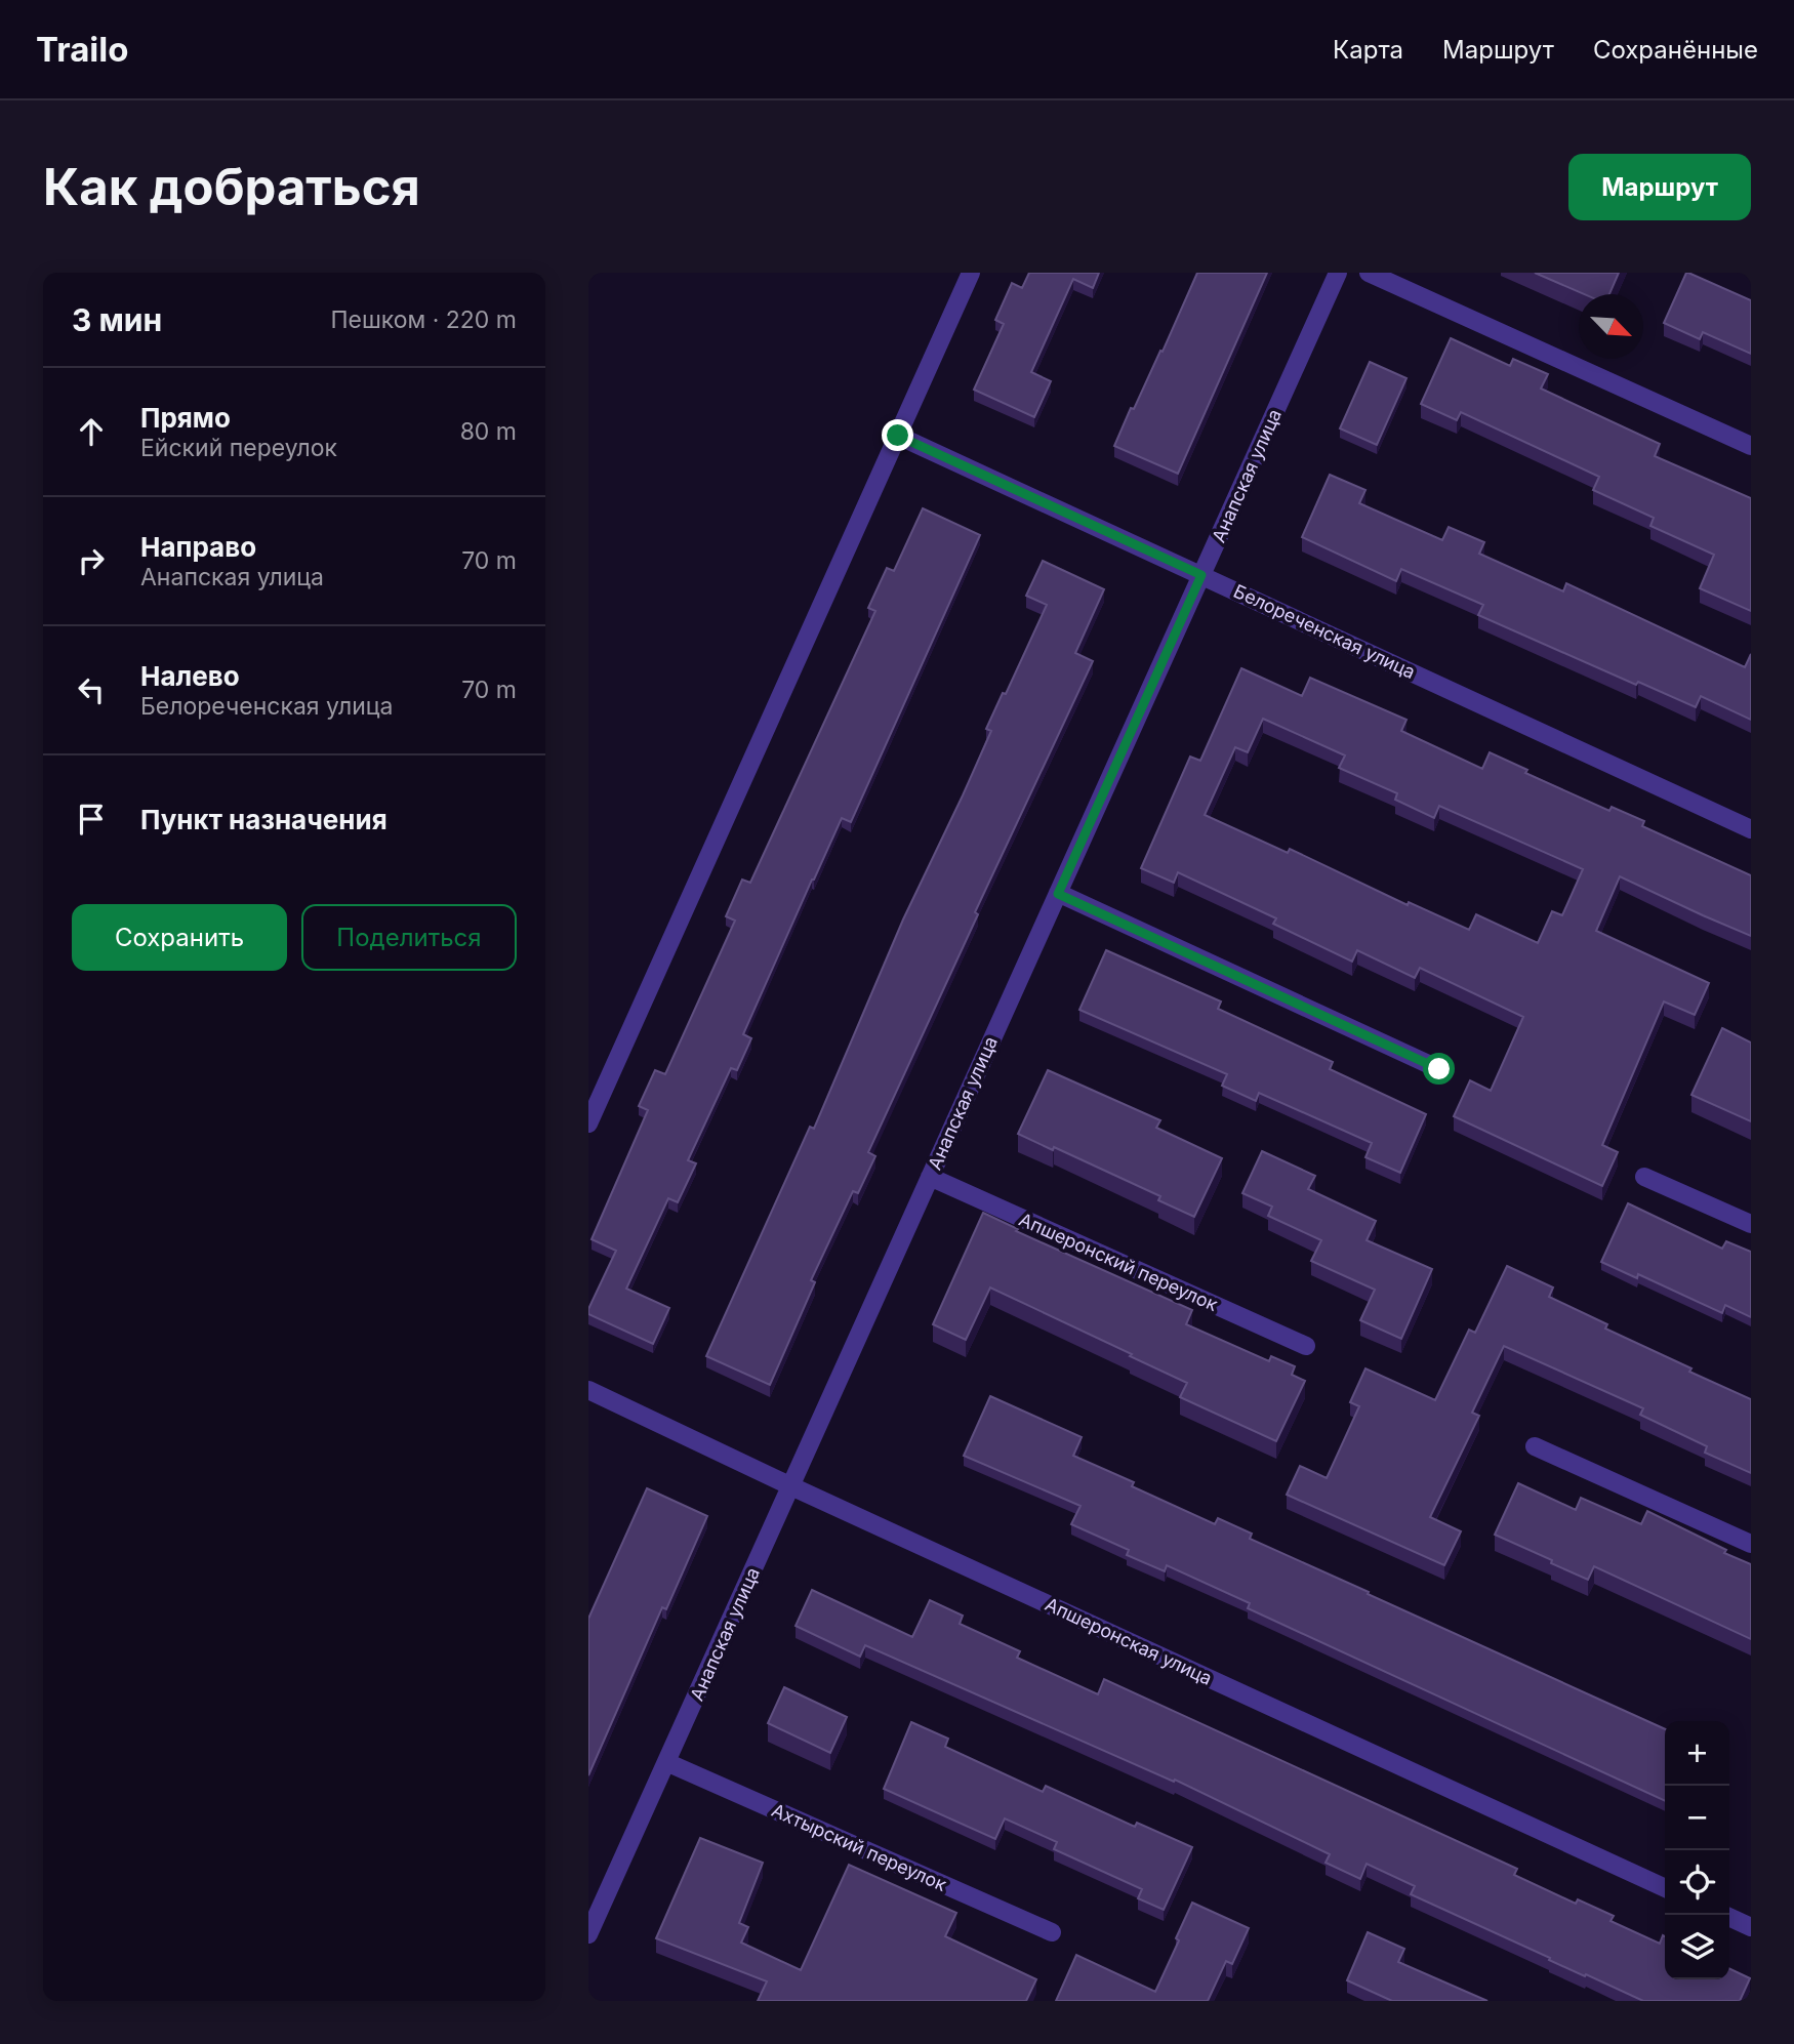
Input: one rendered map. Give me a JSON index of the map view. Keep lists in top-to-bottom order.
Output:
{
  "streets": {
    "street": [
      "Анапская улица",
      "Белореченская улица",
      "Апшеронский переулок",
      "Апшеронская улица",
      "Ахтырский переулок"
    ]
  },
  "crossings": [
    ["Анапская улица", "Белореченская улица"],
    ["Анапская улица", "Апшеронский переулок"],
    ["Анапская улица", "Апшеронская улица"],
    ["Анапская улица", "Ахтырский переулок"]
  ],
  "north": "bottom right",
  "page": {
    "header": "Trailo",
    "nav": ["Карта", "Маршрут", "Сохранённые"],
    "buttons": [
      "Маршрут",
      ["Сохранить", "Поделиться"]
    ],
    "title": "Как добраться",
    "heading": ["3 мин", "Пешком · 220 m"],
    "list": [
      ["Прямо", "Ейский переулок", "80 m"],
      ["Направо", "Анапская улица", "70 m"],
      ["Налево", "Белореченская улица", "70 m"],
      "Пункт назначения"
    ],
    "map_buttons": ["+", "−"]
  }
}
